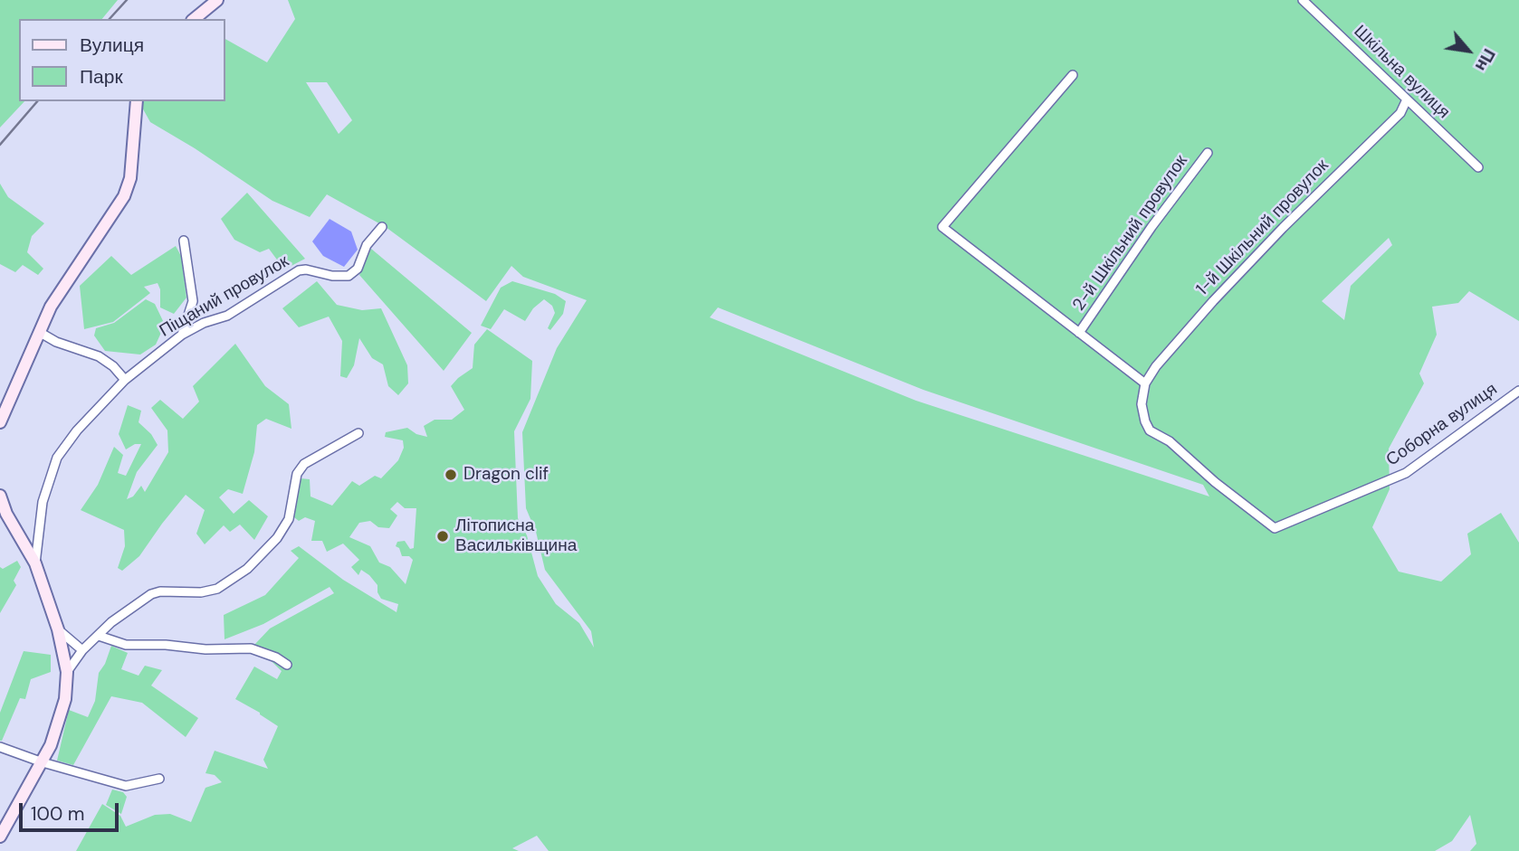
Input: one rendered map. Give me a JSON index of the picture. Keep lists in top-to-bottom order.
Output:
{
  "streets": {
    "street": [
      "Шкільна вулиця",
      "1-й Шкільний провулок",
      "2-й Шкільний провулок",
      "Піщаний провулок",
      "Соборна вулиця"
    ]
  },
  "crossings": [
    ["Шкільна вулиця", "1-й Шкільний провулок"],
    ["1-й Шкільний провулок", "Соборна вулиця"]
  ],
  "places": ["Dragon clif", "Літописна Васильківщина"],
  "legend": ["Вулиця", "Парк"],
  "scale_bar": "100 m",
  "north": "bottom right"
}
